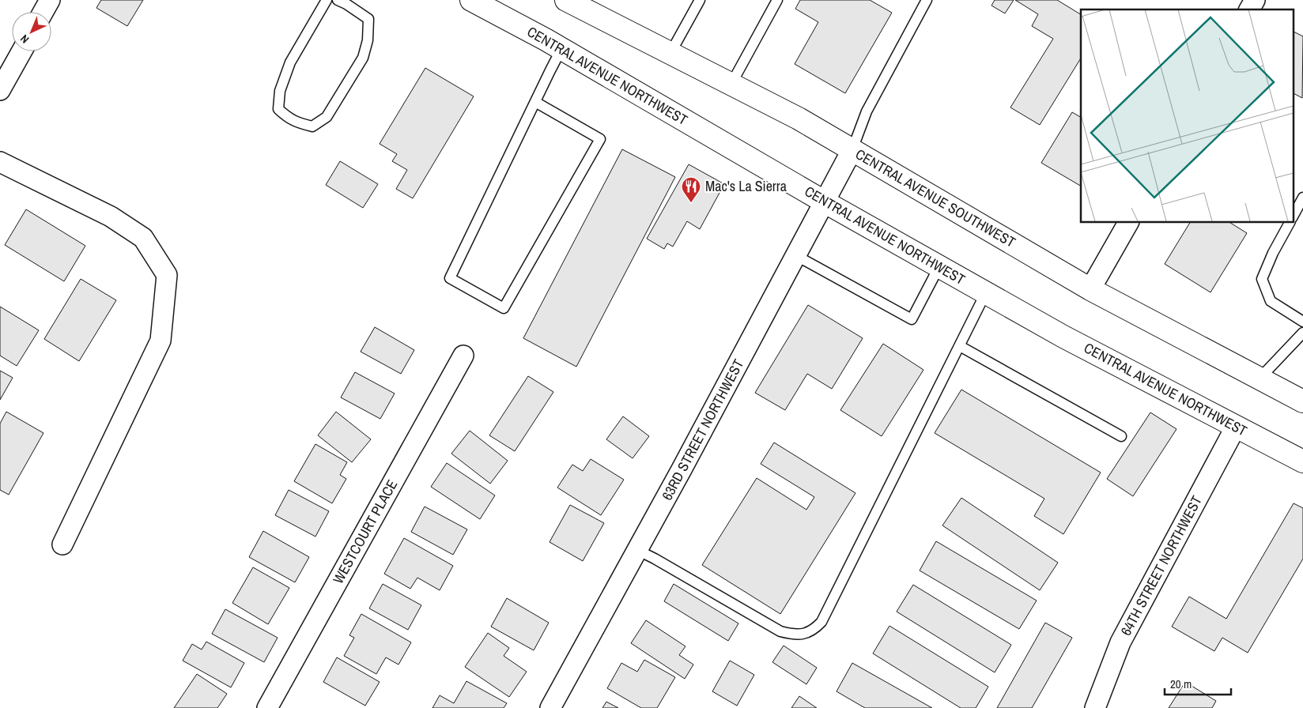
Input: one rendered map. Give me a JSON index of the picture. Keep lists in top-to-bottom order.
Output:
{
  "streets": {
    "main road": ["CENTRAL AVENUE NORTHWEST", "CENTRAL AVENUE SOUTHWEST"],
    "street": ["63RD STREET NORTHWEST", "WESTCOURT PLACE", "64TH STREET NORTHWEST"]
  },
  "crossings": [
    ["CENTRAL AVENUE NORTHWEST", "63RD STREET NORTHWEST"],
    ["CENTRAL AVENUE NORTHWEST", "64TH STREET NORTHWEST"],
    ["CENTRAL AVENUE SOUTHWEST", "63RD STREET NORTHWEST"]
  ],
  "places": {
    "restaurant": ["Mac's La Sierra"]
  },
  "scale_bar": "20 m",
  "north": "bottom left"
}
